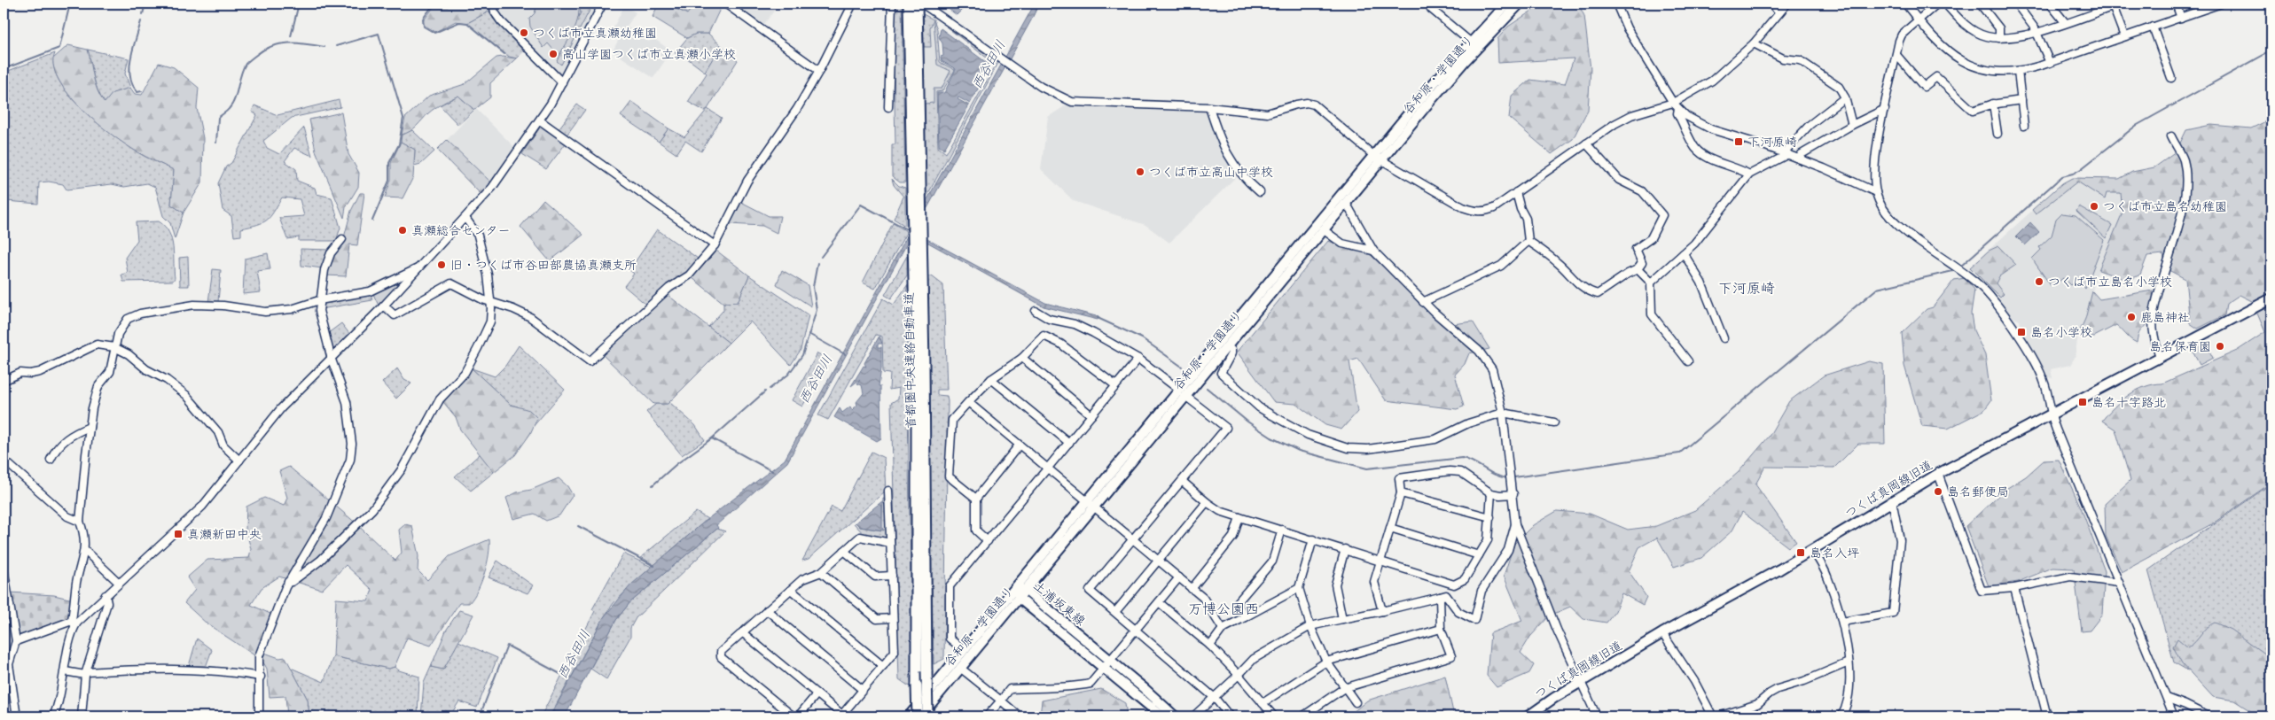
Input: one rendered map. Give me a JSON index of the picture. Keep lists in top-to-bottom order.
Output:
{
  "streets": {
    "highway": ["首都圏中央連絡自動車道"],
    "main road": ["谷和原・学園通り", "つくば真岡線旧道", "土浦坂東線"]
  },
  "crossings": [
    ["谷和原・学園通り", "首都圏中央連絡自動車道"],
    ["谷和原・学園通り", "土浦坂東線"]
  ],
  "districts": ["下河原崎", "万博公園西"],
  "water": ["西谷田川"],
  "places": {
    "other": [
      "つくば市立真瀬幼稚園",
      "高山学園つくば市立真瀬小学校",
      "つくば市立高山中学校",
      "つくば市立島名幼稚園",
      "真瀬総合センター",
      "旧・つくば市谷田部農協真瀬支所",
      "つくば市立島名小学校",
      "鹿島神社",
      "島名保育園",
      "島名郵便局"
    ],
    "transit": [
      "下河原崎",
      "島名小学校",
      "島名十字路北",
      "真瀬新田中央",
      "島名入坪"
    ]
  }
}
